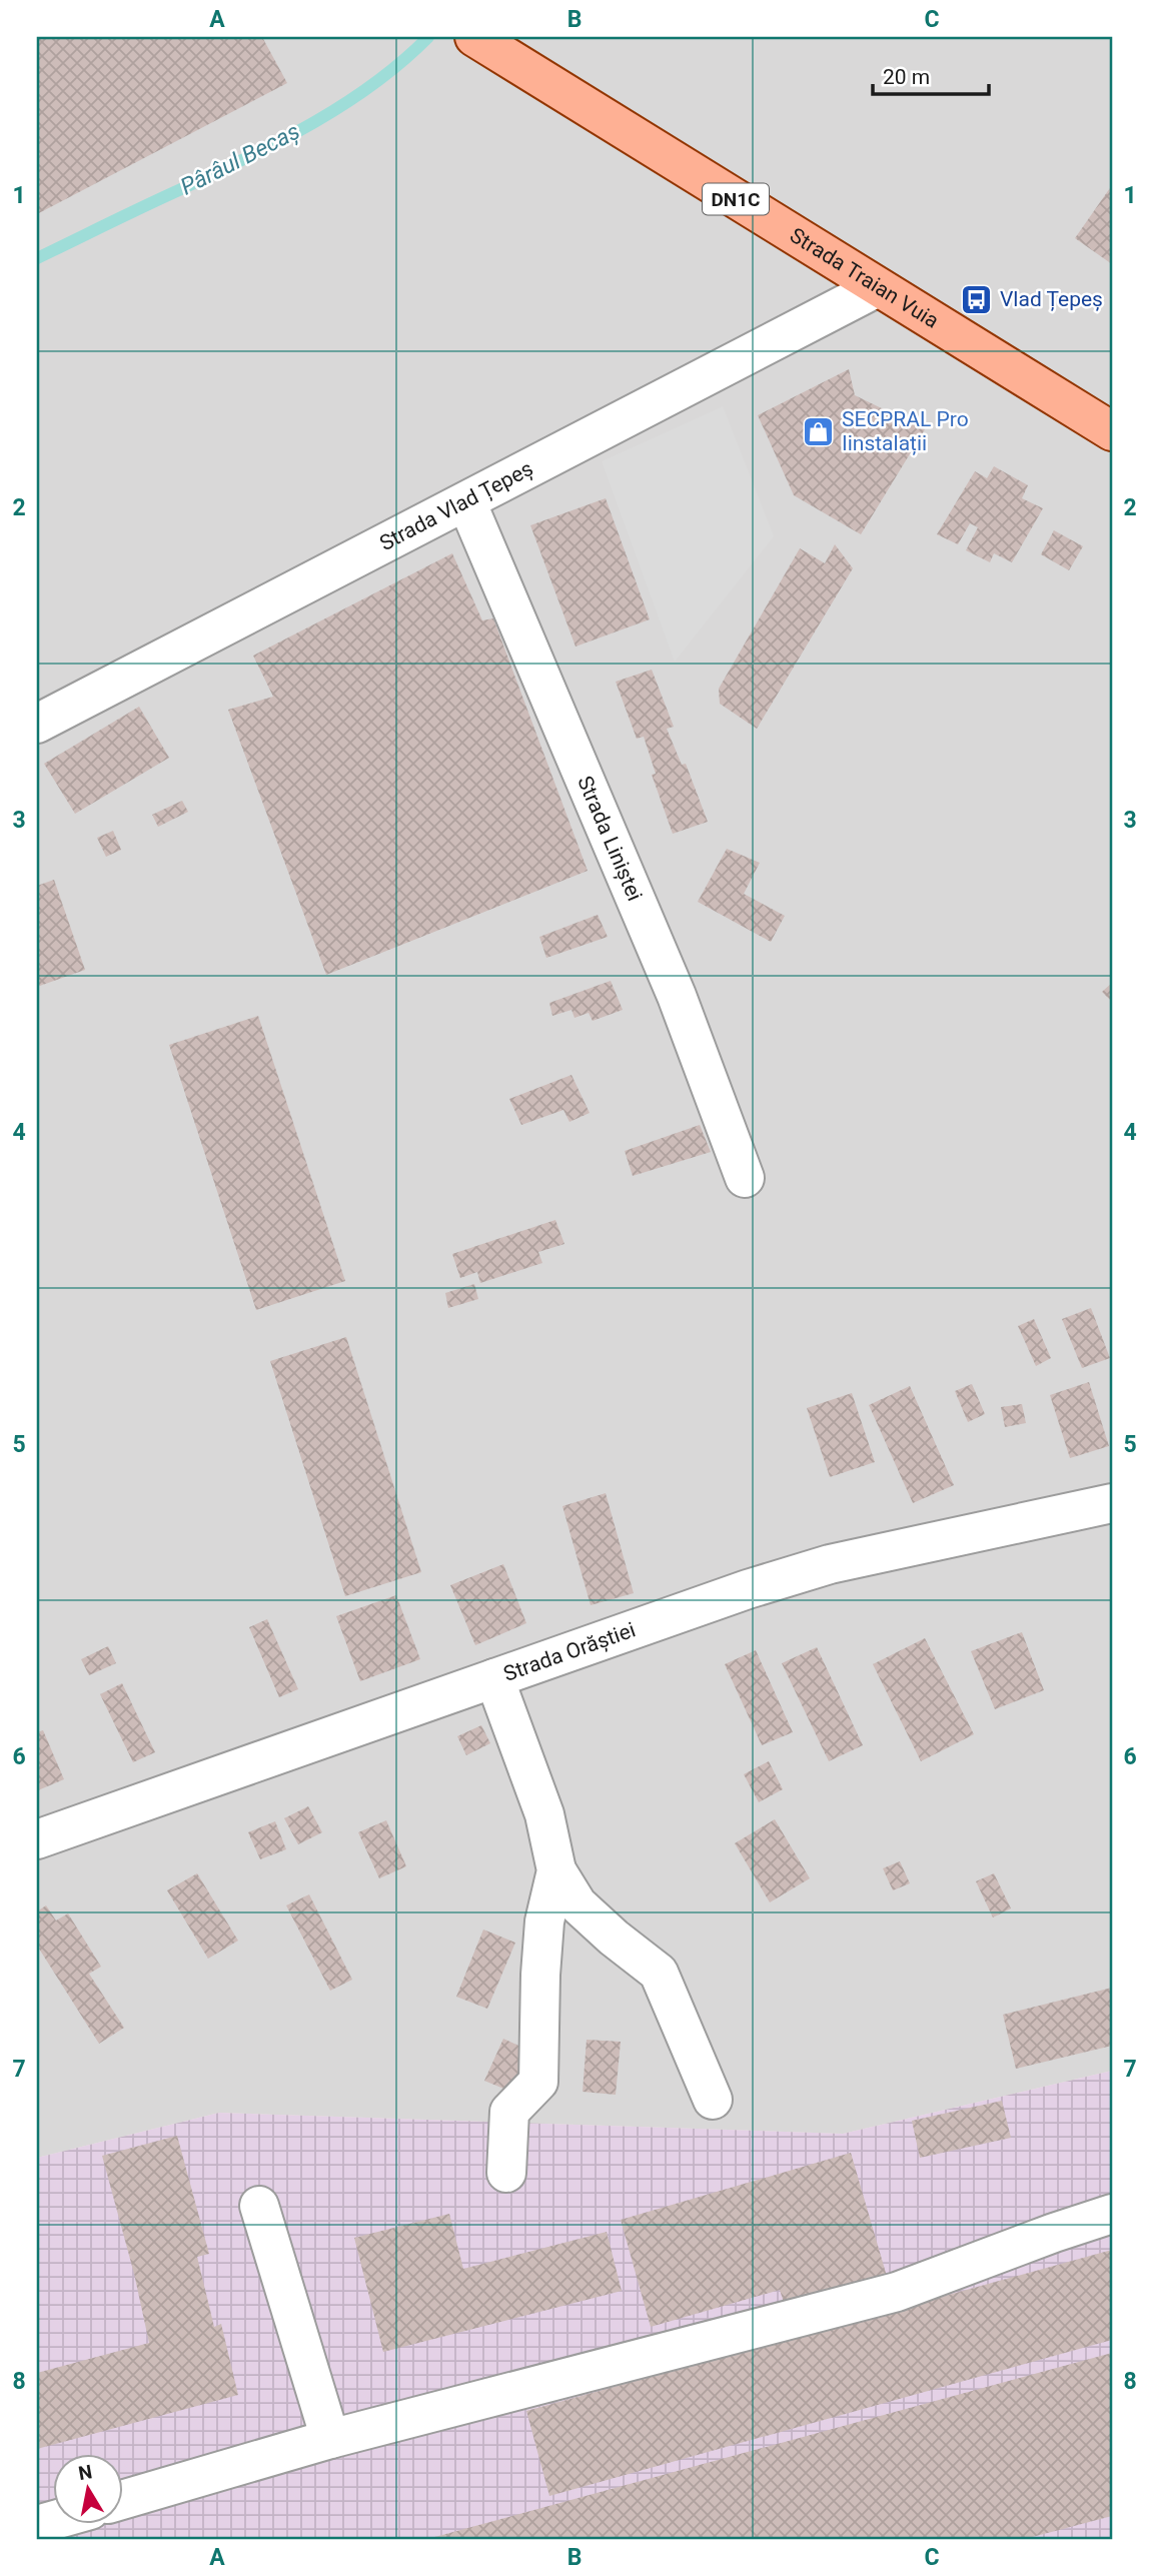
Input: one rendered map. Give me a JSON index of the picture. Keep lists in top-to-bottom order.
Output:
{
  "streets": {
    "main road": ["DN1C", "Strada Traian Vuia"],
    "street": ["Strada Vlad Țepeș", "Strada Liniștei", "Strada Orăștiei"]
  },
  "crossings": [
    ["Strada Traian Vuia", "Strada Vlad Țepeș"],
    ["Strada Vlad Țepeș", "Strada Liniștei"]
  ],
  "water": ["Pârâul Becaș"],
  "places": {
    "bus stop": ["Vlad Țepeș"],
    "shop": ["SECPRAL Pro Iinstalații"]
  },
  "scale_bar": "20 m",
  "north": "top",
  "grid": {
    "columns": ["A", "B", "C"],
    "rows": [
      "1",
      "2",
      "3",
      "4",
      "5",
      "6",
      "7",
      "8"
    ]
  }
}
